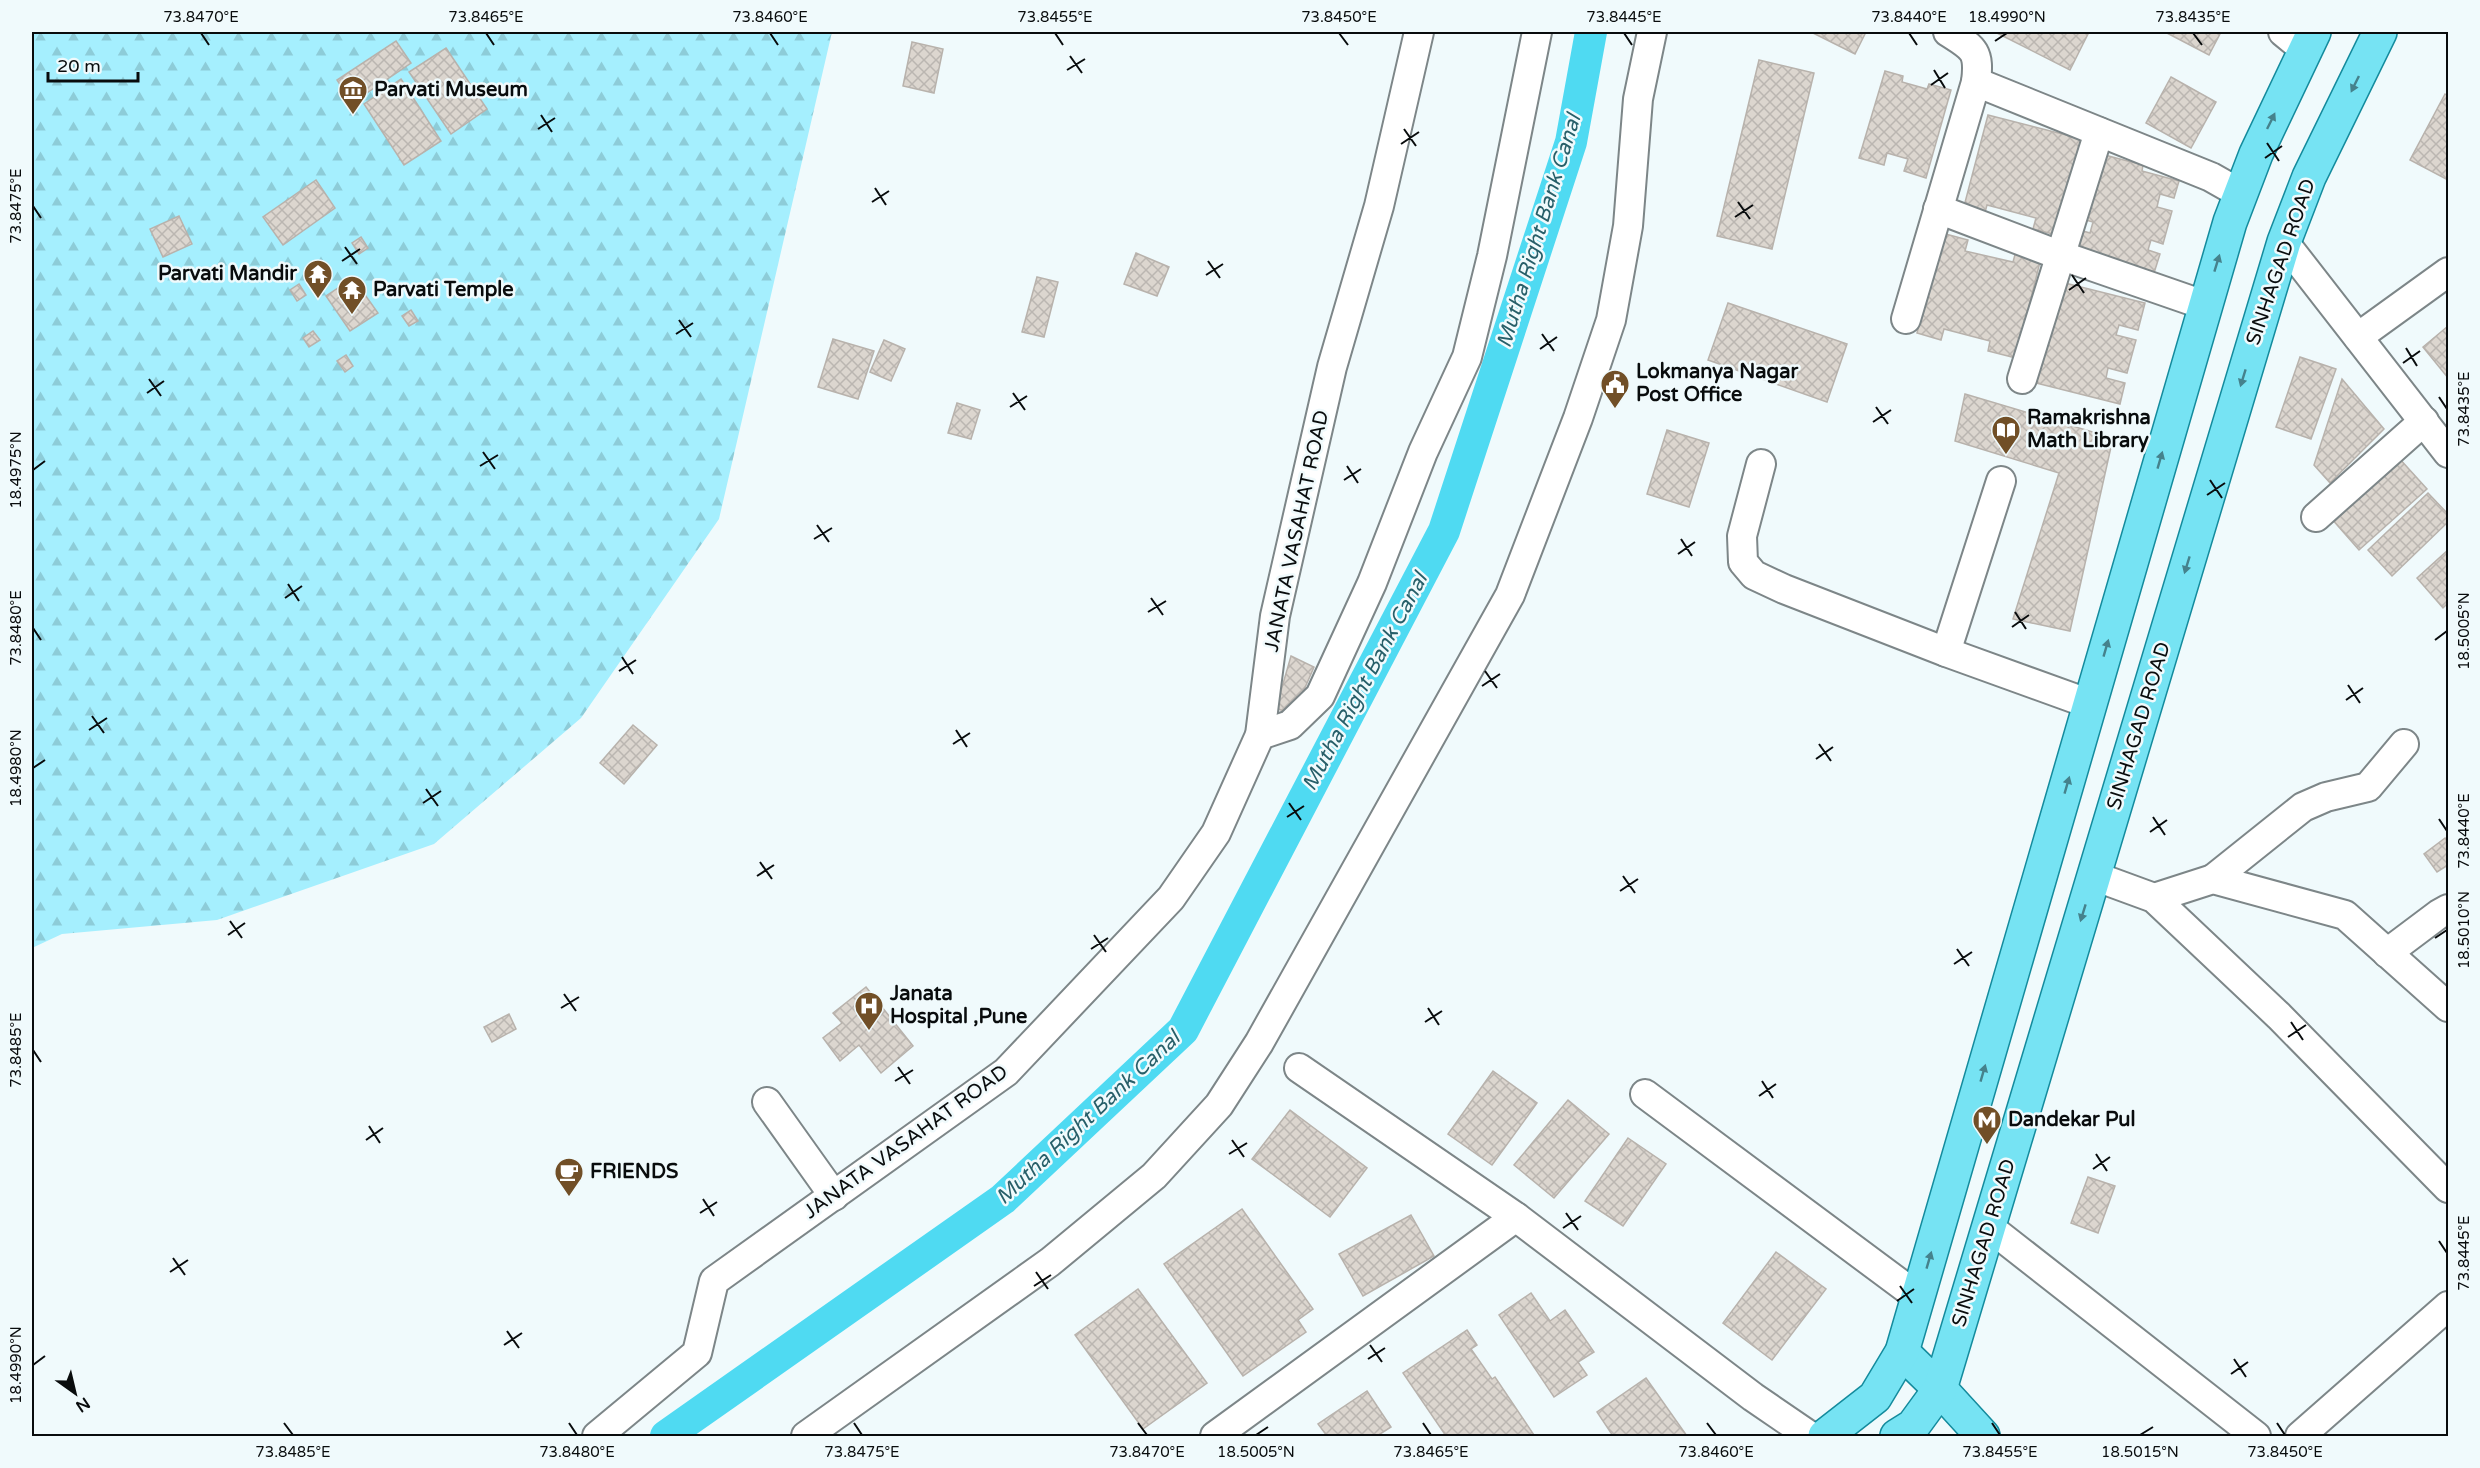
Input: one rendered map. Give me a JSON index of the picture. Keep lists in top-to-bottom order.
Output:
{
  "streets": {
    "main road": ["SINHAGAD ROAD"],
    "street": ["JANATA VASAHAT ROAD"]
  },
  "water": ["Mutha Right Bank Canal"],
  "places": {
    "museum": ["Parvati Museum"],
    "temple": ["Parvati Mandir", "Parvati Temple"],
    "public building": ["Lokmanya Nagar Post Office"],
    "library": ["Ramakrishna Math Library"],
    "hospital": ["Janata Hospital ,Pune"],
    "metro station": ["Dandekar Pul"],
    "cafe": ["FRIENDS"]
  },
  "scale_bar": "20 m",
  "north": "bottom right",
  "coordinates": [
    "73.8470°E",
    "73.8465°E",
    "73.8460°E",
    "73.8455°E",
    "73.8450°E",
    "73.8445°E",
    "73.8440°E",
    "18.4990°N",
    "73.8435°E",
    "73.8475°E",
    "18.4975°N",
    "73.8480°E",
    "18.5005°N",
    "18.4980°N",
    "18.5010°N",
    "73.8485°E",
    "18.5015°N"
  ]
}
